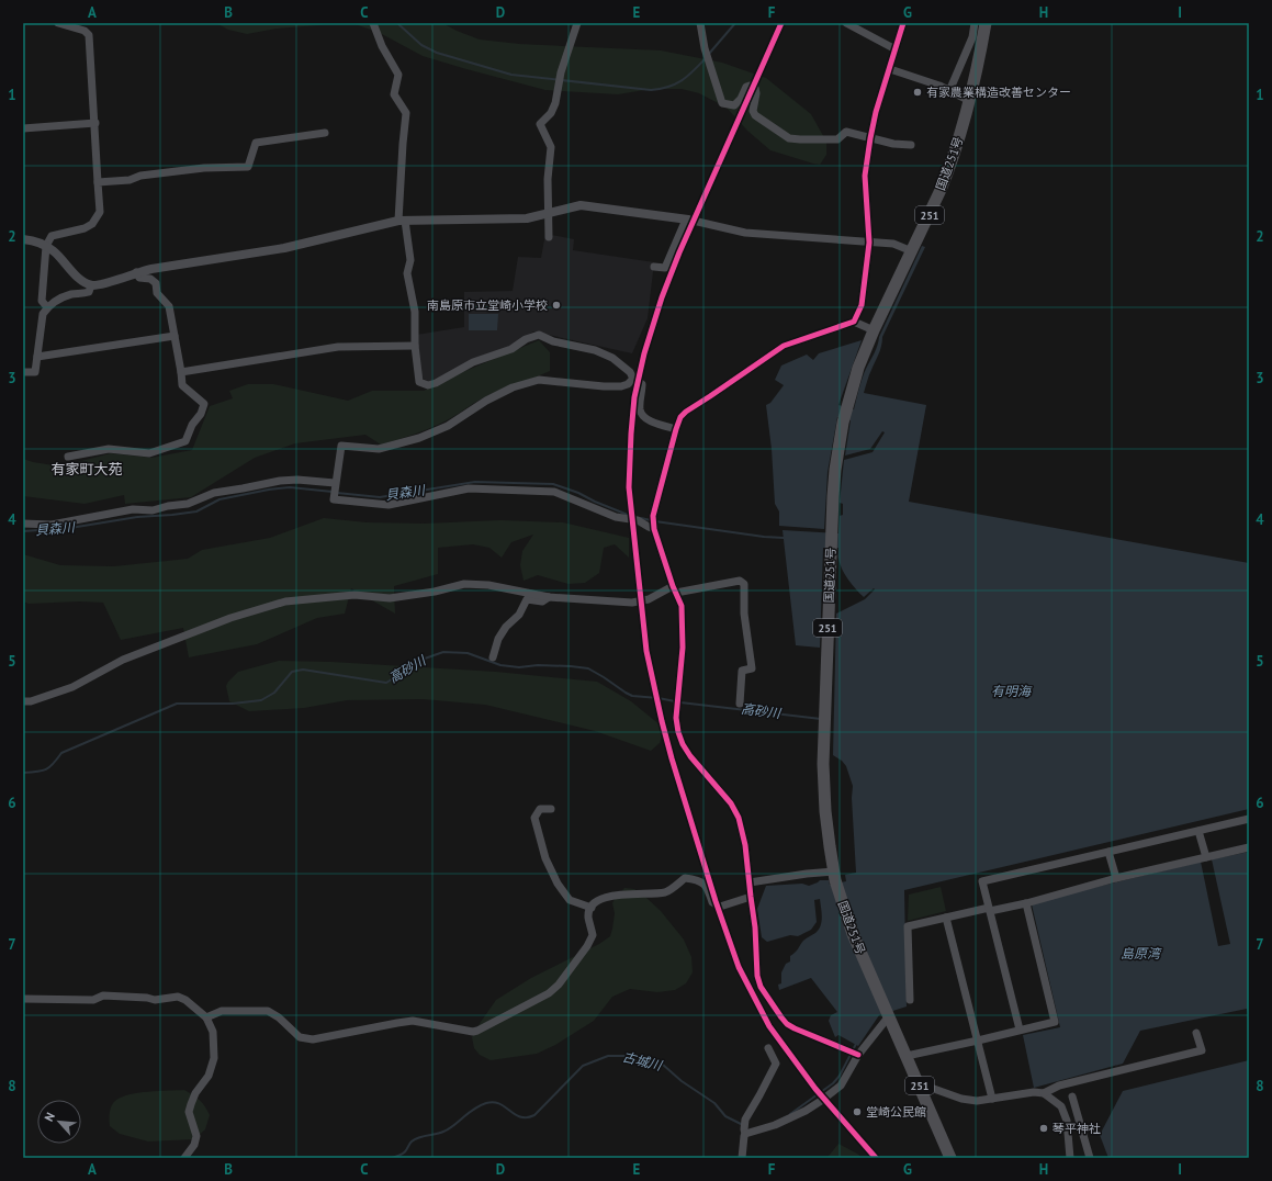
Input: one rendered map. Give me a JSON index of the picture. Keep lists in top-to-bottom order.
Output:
{
  "streets": {
    "highway": ["国道251号", "251"]
  },
  "districts": ["有家町大苑"],
  "water": [
    "貝森川",
    "高砂川",
    "有明海",
    "島原湾",
    "古城川"
  ],
  "places": [
    "有家農業構造改善センター",
    "南島原市立堂崎小学校",
    "堂崎公民館",
    "琴平神社"
  ],
  "north": "top left",
  "grid": {
    "columns": [
      "A",
      "B",
      "C",
      "D",
      "E",
      "F",
      "G",
      "H",
      "I"
    ],
    "rows": [
      "1",
      "2",
      "3",
      "4",
      "5",
      "6",
      "7",
      "8"
    ]
  }
}
